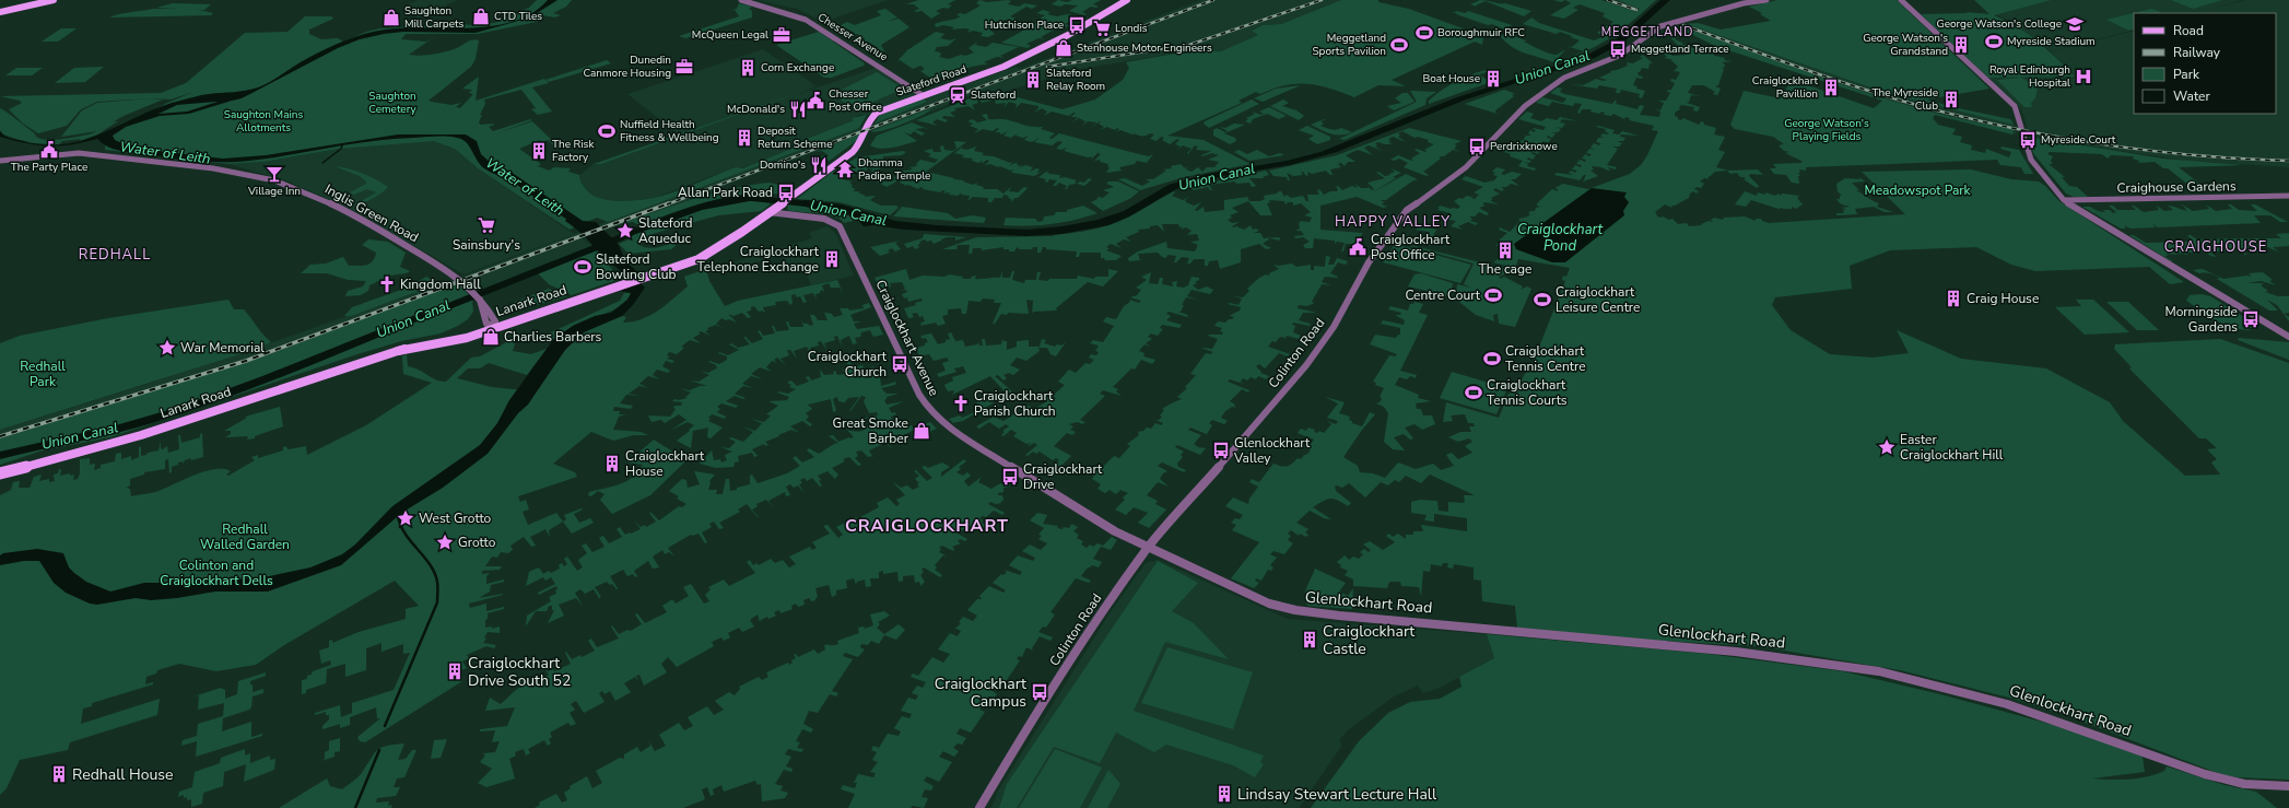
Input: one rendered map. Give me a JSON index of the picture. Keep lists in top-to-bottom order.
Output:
{
  "streets": {
    "main road": ["Slateford Road", "Lanark Road"],
    "street": [
      "Chesser Avenue",
      "Craighouse Gardens",
      "Inglis Green Road",
      "Craiglockhart Avenue",
      "Colinton Road",
      "Glenlockhart Road"
    ]
  },
  "crossings": [
    ["Chesser Avenue", "Slateford Road"],
    ["Slateford Road", "Lanark Road"],
    ["Slateford Road", "Craiglockhart Avenue"],
    ["Inglis Green Road", "Lanark Road"],
    ["Lanark Road", "Craiglockhart Avenue"],
    ["Craiglockhart Avenue", "Colinton Road"],
    ["Craiglockhart Avenue", "Glenlockhart Road"],
    ["Colinton Road", "Glenlockhart Road"]
  ],
  "districts": [
    "MEGGETLAND",
    "HAPPY VALLEY",
    "CRAIGHOUSE",
    "REDHALL",
    "CRAIGLOCKHART"
  ],
  "water": ["Union Canal", "Water of Leith", "Craiglockhart Pond"],
  "parks": [
    "Saughton Cemetery",
    "Saughton Mains Allotments",
    "George Watson's Playing Fields",
    "Meadowspot Park",
    "Redhall Park",
    "Redhall Walled Garden",
    "Colinton and Craiglockhart Dells"
  ],
  "places": {
    "shop": [
      "CTD Tiles",
      "Saughton Mill Carpets",
      "Stenhouse Motor Engineers",
      "Charlies Barbers",
      "Great Smoke Barber"
    ],
    "school or university": ["George Watson's College"],
    "bus stop": [
      "Hutchison Place",
      "Meggetland Terrace",
      "Myreside Court",
      "Perdrixknowe",
      "Allan Park Road",
      "Morningside Gardens",
      "Craiglockhart Church",
      "Glenlockhart Valley",
      "Craiglockhart Drive",
      "Craiglockhart Campus"
    ],
    "supermarket": ["Londis", "Sainsbury's"],
    "sports": [
      "Boroughmuir RFC",
      "Myreside Stadium",
      "Meggetland Sports Pavilion",
      "Nuffield Health Fitness & Wellbeing",
      "Slateford Bowling Club",
      "Centre Court",
      "Craiglockhart Leisure Centre",
      "Craiglockhart Tennis Centre",
      "Craiglockhart Tennis Courts"
    ],
    "office": ["McQueen Legal", "Dunedin Canmore Housing"],
    "building": [
      "George Watson's Grandstand",
      "Corn Exchange",
      "Boat House",
      "Slateford Relay Room",
      "Craiglockhart Pavillion",
      "The Myreside Club",
      "Deposit Return Scheme",
      "The Risk Factory",
      "The cage",
      "Craiglockhart Telephone Exchange",
      "Craig House",
      "Craiglockhart House",
      "Craiglockhart Castle",
      "Craiglockhart Drive South 52",
      "Redhall House",
      "Lindsay Stewart Lecture Hall"
    ],
    "hospital": ["Royal Edinburgh Hospital"],
    "station": ["Slateford"],
    "public building": ["Chesser Post Office", "The Party Place", "Craiglockhart Post Office"],
    "restaurant": ["McDonald's", "Domino's"],
    "temple": ["Dhamma Padipa Temple"],
    "bar": ["Village Inn"],
    "place": [
      "Slateford Aqueduc",
      "War Memorial",
      "Easter Craiglockhart Hill",
      "West Grotto",
      "Grotto"
    ],
    "church": ["Kingdom Hall", "Craiglockhart Parish Church"]
  },
  "legend": [
    "Road",
    "Railway",
    "Park",
    "Water"
  ]
}
